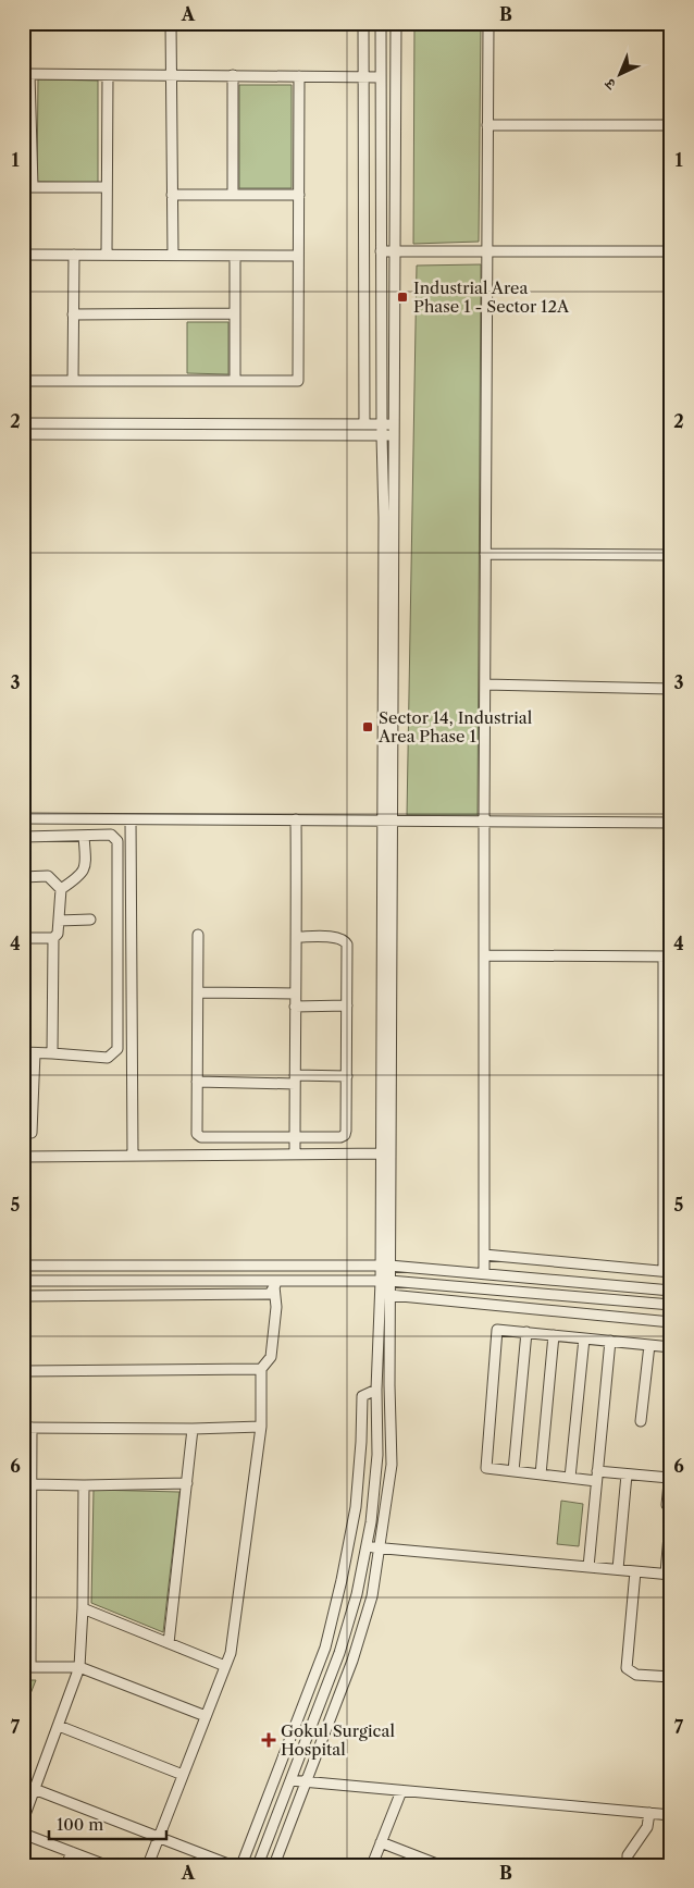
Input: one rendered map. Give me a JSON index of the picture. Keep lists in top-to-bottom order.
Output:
{
  "places": {
    "transit": ["Industrial Area Phase 1 - Sector 12A", "Sector 14, Industrial Area Phase 1"],
    "health": ["Gokul Surgical Hospital"]
  },
  "scale_bar": "100 m",
  "north": "bottom left",
  "grid": {
    "columns": ["A", "B"],
    "rows": [
      "1",
      "2",
      "3",
      "4",
      "5",
      "6",
      "7"
    ]
  }
}
